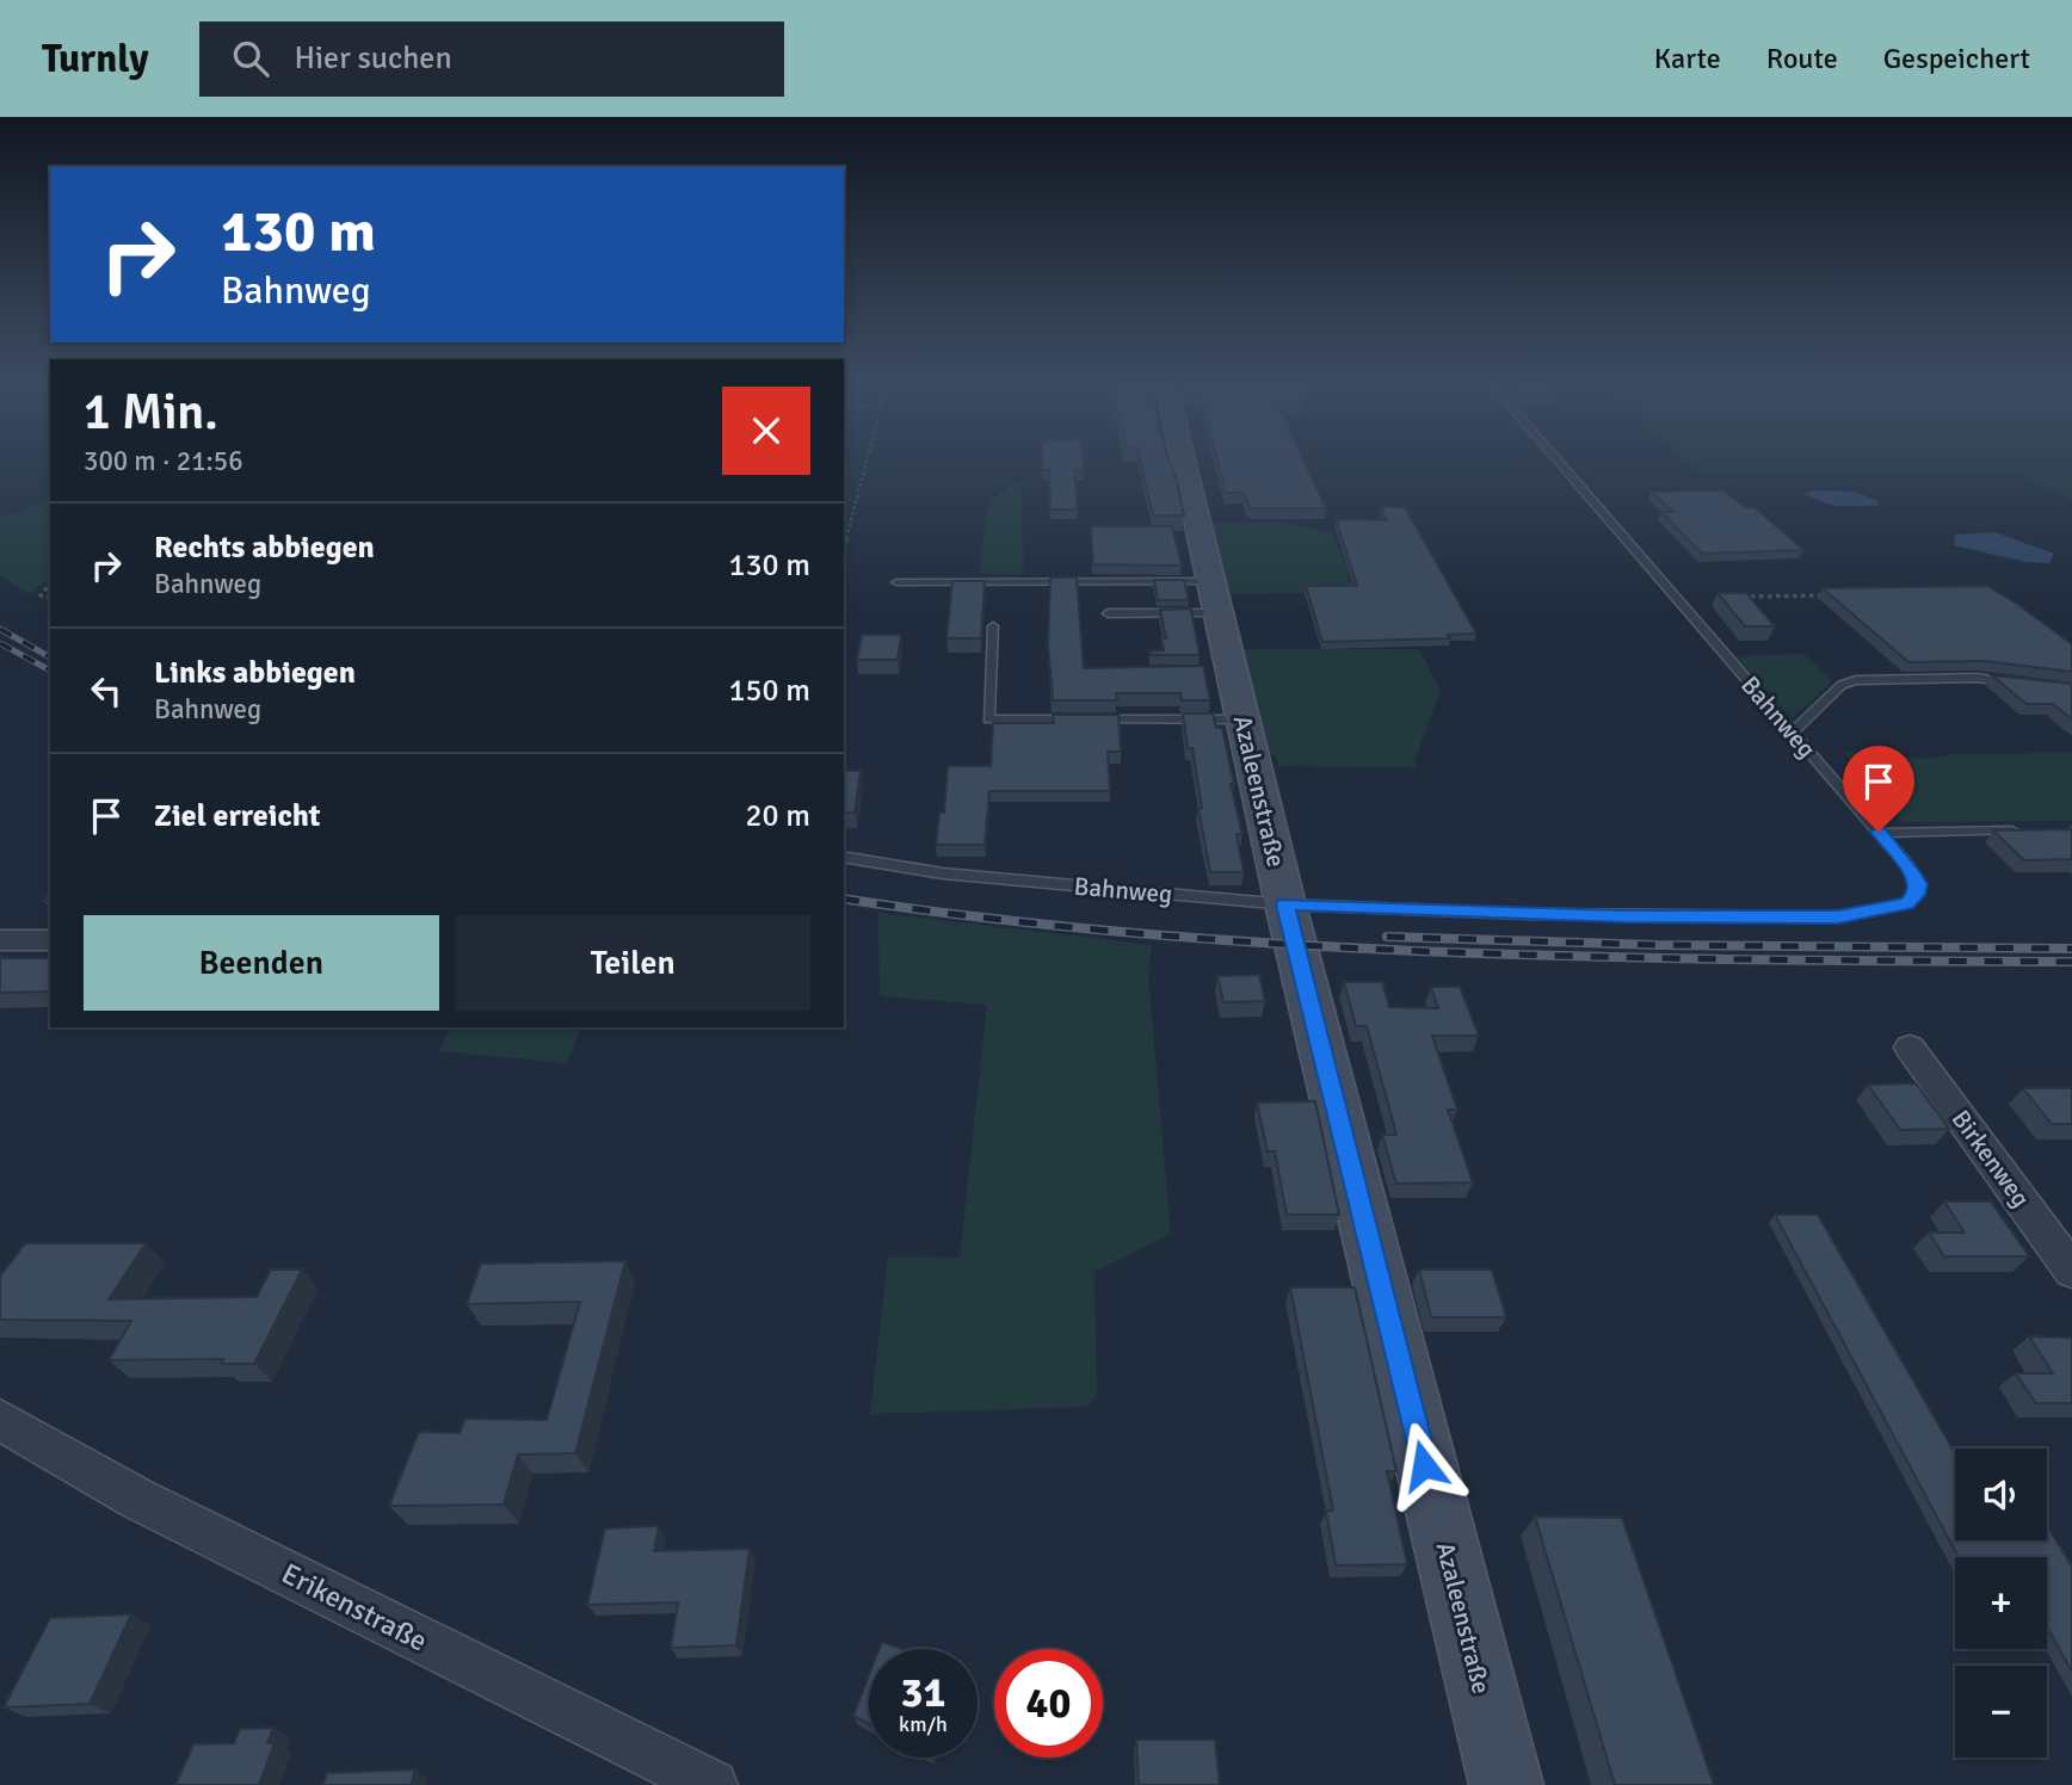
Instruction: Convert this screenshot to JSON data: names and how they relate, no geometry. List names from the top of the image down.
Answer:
{
  "streets": {
    "street": ["Azaleenstraße", "Birkenweg", "Erikenstraße"],
    "lane": ["Bahnweg"]
  },
  "crossings": [
    ["Bahnweg", "Azaleenstraße"]
  ],
  "page": {
    "header": "Turnly",
    "search": "Hier suchen",
    "nav": ["Karte", "Route", "Gespeichert"],
    "turn": ["130 m", "Bahnweg"],
    "heading": ["1 Min.", "300 m · 21:56"],
    "list": [
      {
        "name": "Rechts abbiegen",
        "note": "Bahnweg",
        "value": "130 m"
      },
      {
        "name": "Links abbiegen",
        "note": "Bahnweg",
        "value": "150 m"
      },
      {
        "name": "Ziel erreicht",
        "value": "20 m"
      }
    ],
    "buttons": ["Beenden", "Teilen"],
    "map_buttons": ["+", "−"],
    "speed": "31 km/h",
    "limit": "40"
  }
}
